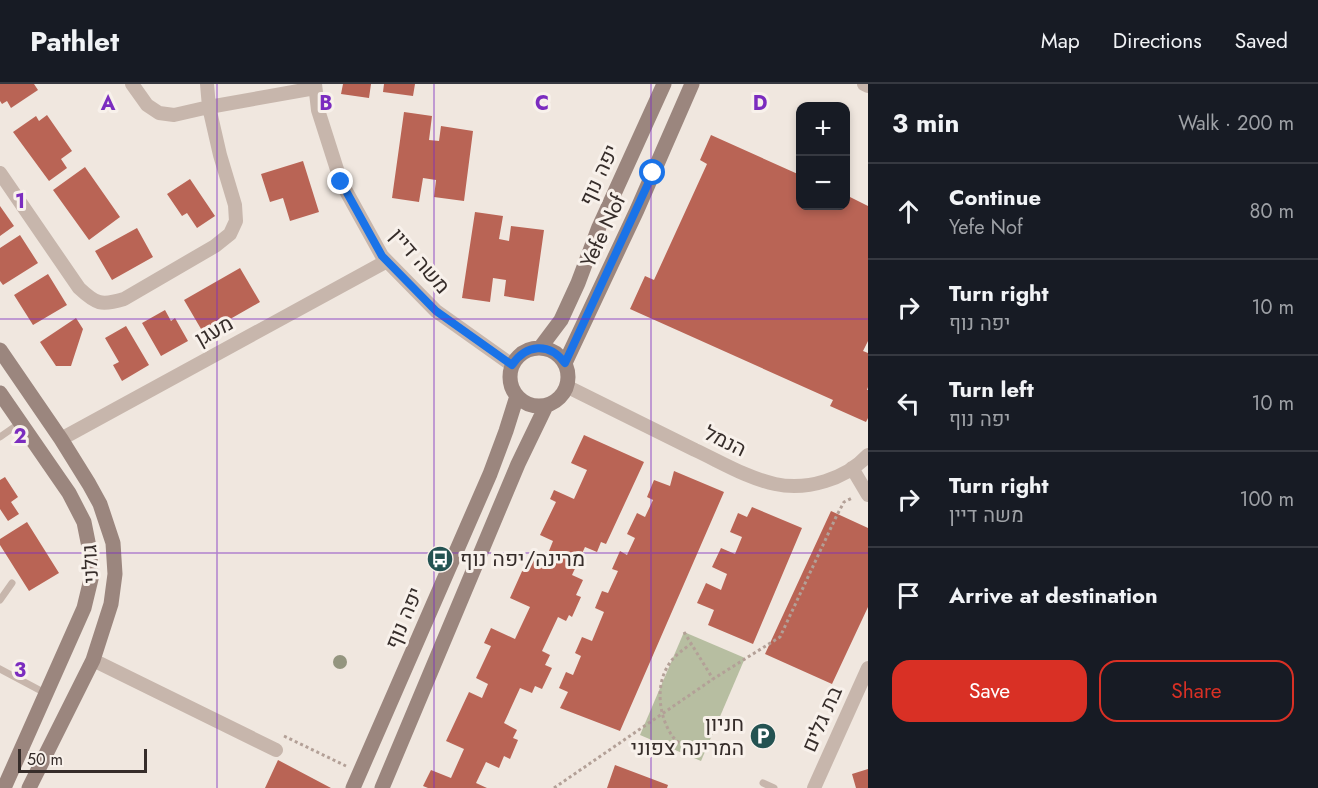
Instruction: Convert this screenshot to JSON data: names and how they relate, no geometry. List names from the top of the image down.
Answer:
{
  "streets": {
    "main road": ["יפה נוף", "Yefe Nof", "גולני"],
    "street": [
      "משה דיין",
      "מעגן",
      "הנמל",
      "בת גלים"
    ]
  },
  "crossings": [
    ["יפה נוף", "Yefe Nof"],
    ["יפה נוף", "משה דיין"],
    ["יפה נוף", "הנמל"],
    ["Yefe Nof", "משה דיין"],
    ["Yefe Nof", "הנמל"],
    ["משה דיין", "מעגן"],
    ["משה דיין", "הנמל"],
    ["מעגן", "גולני"]
  ],
  "places": {
    "bus stop": ["מרינה/יפה נוף"],
    "parking": ["חניון המרינה צפוני"]
  },
  "scale_bar": "50 m",
  "page": {
    "header": "Pathlet",
    "nav": ["Map", "Directions", "Saved"],
    "heading": ["3 min", "Walk · 200 m"],
    "map_buttons": ["+", "−"],
    "list": [
      ["Continue", "Yefe Nof", "80 m"],
      ["Turn right", "יפה נוף", "10 m"],
      ["Turn left", "יפה נוף", "10 m"],
      ["Turn right", "משה דיין", "100 m"],
      "Arrive at destination"
    ],
    "buttons": ["Save", "Share"],
    "scale": "50 m"
  },
  "grid": {
    "columns": [
      "A",
      "B",
      "C",
      "D"
    ],
    "rows": ["1", "2", "3"]
  }
}
